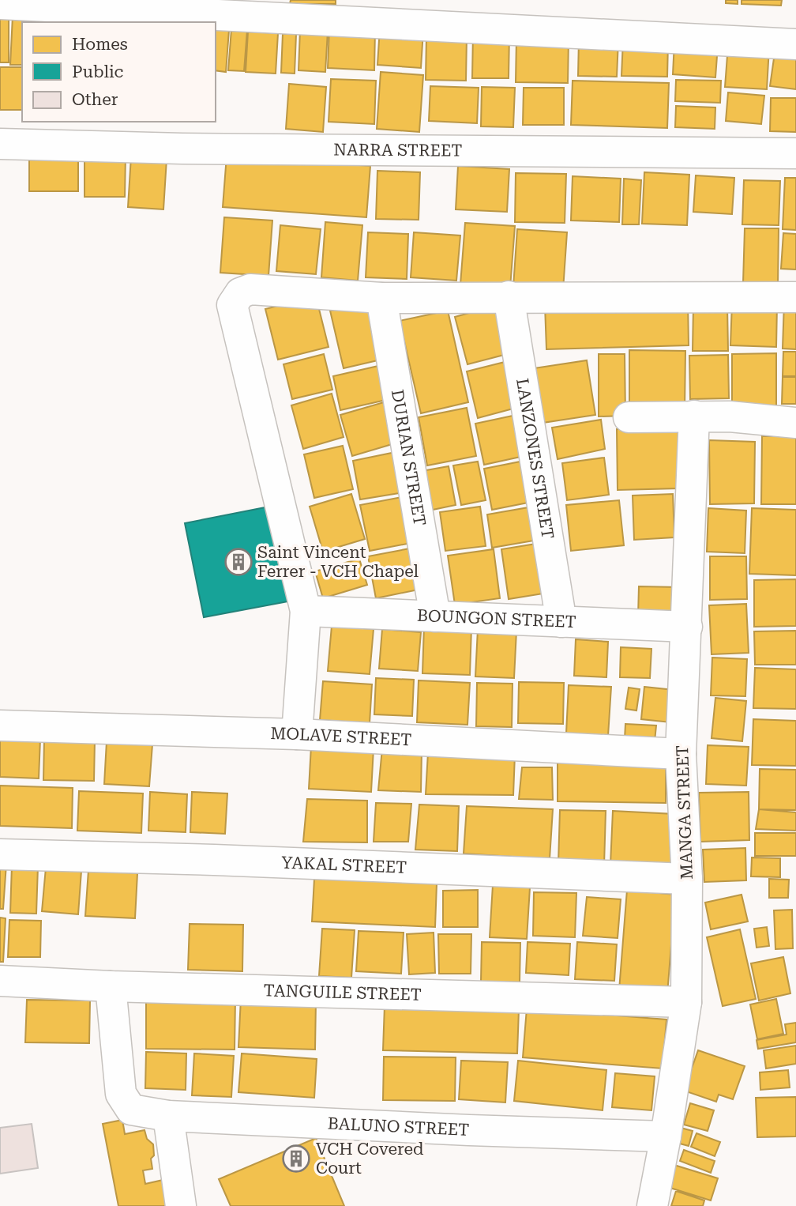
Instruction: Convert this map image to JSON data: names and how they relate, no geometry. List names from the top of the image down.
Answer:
{
  "streets": {
    "street": [
      "NARRA STREET",
      "DURIAN STREET",
      "LANZONES STREET",
      "BOUNGON STREET",
      "MOLAVE STREET",
      "MANGA STREET",
      "YAKAL STREET",
      "TANGUILE STREET",
      "BALUNO STREET"
    ]
  },
  "crossings": [
    ["DURIAN STREET", "BOUNGON STREET"],
    ["LANZONES STREET", "BOUNGON STREET"],
    ["BOUNGON STREET", "MANGA STREET"],
    ["MOLAVE STREET", "MANGA STREET"],
    ["MANGA STREET", "YAKAL STREET"],
    ["MANGA STREET", "TANGUILE STREET"],
    ["MANGA STREET", "BALUNO STREET"],
    ["TANGUILE STREET", "BALUNO STREET"]
  ],
  "places": {
    "building": ["Saint Vincent Ferrer - VCH Chapel", "VCH Covered Court"]
  },
  "legend": ["Homes", "Public", "Other"]
}
